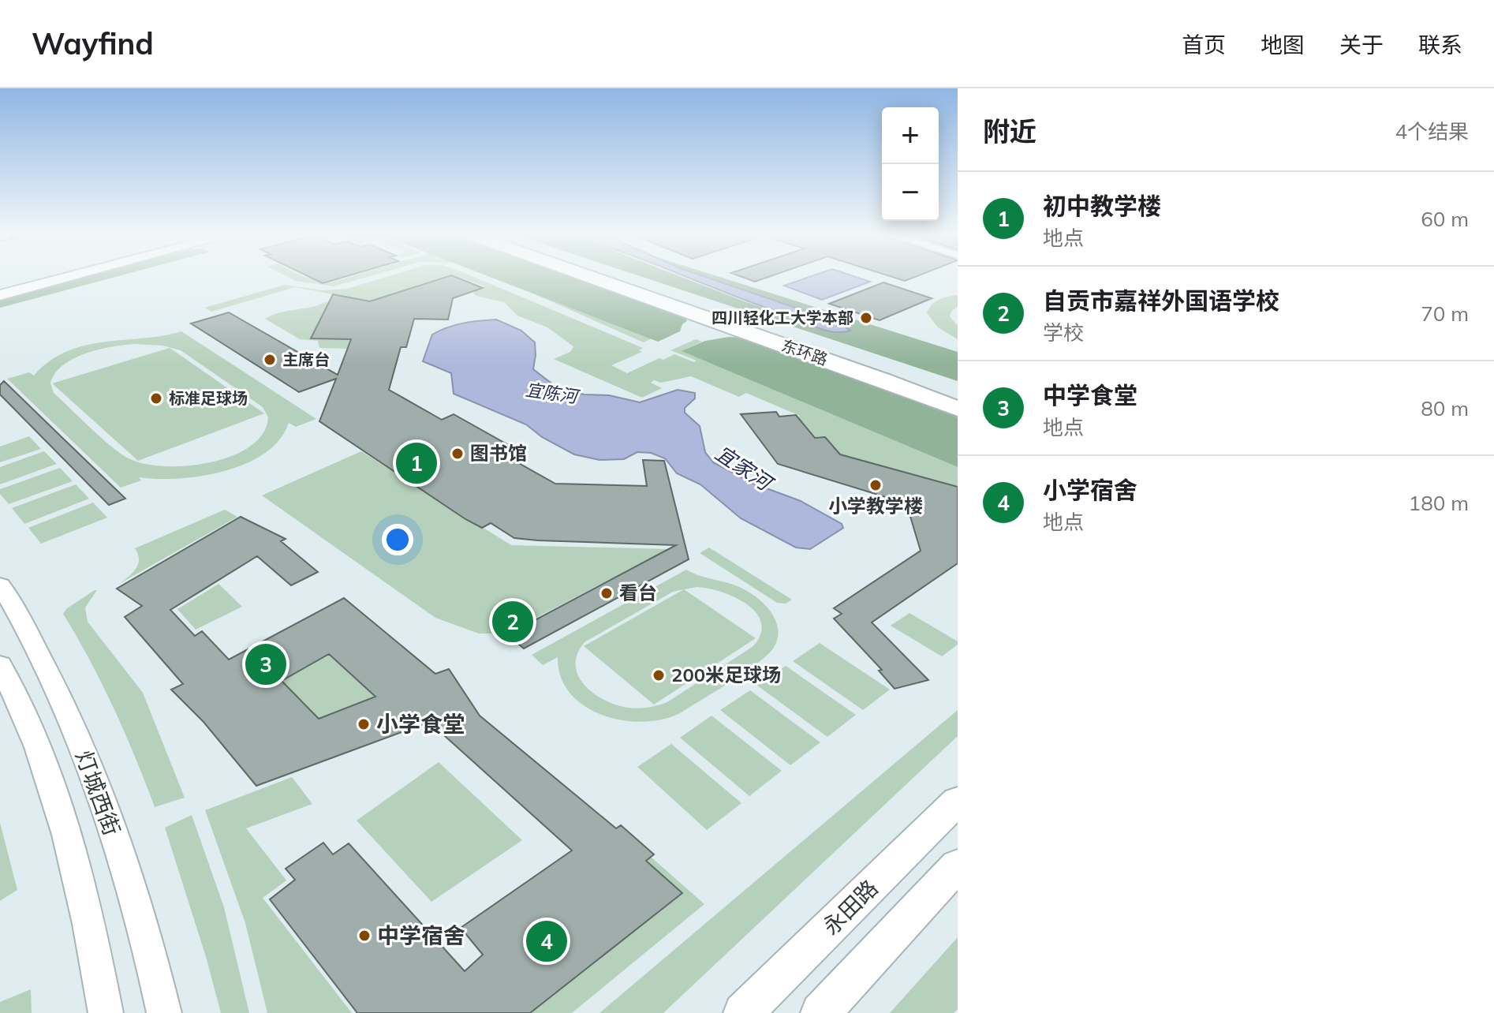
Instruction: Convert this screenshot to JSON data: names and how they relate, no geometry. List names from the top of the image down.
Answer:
{
  "streets": {
    "highway": ["东环路"],
    "main road": ["永田路"],
    "street": ["灯城西街"]
  },
  "water": ["宜陈河", "宜家河"],
  "places": [
    "四川轻化工大学本部",
    "主席台",
    "标准足球场",
    "图书馆",
    "小学教学楼",
    "看台",
    "200米足球场",
    "小学食堂",
    "中学宿舍"
  ],
  "page": {
    "header": "Wayfind",
    "nav": [
      "首页",
      "地图",
      "关于",
      "联系"
    ],
    "heading": ["附近", "4个结果"],
    "map_buttons": ["+", "−"],
    "list": [
      {
        "mark": "1",
        "name": "初中教学楼",
        "note": "地点",
        "value": "60 m"
      },
      {
        "mark": "2",
        "name": "自贡市嘉祥外国语学校",
        "note": "学校",
        "value": "70 m"
      },
      {
        "mark": "3",
        "name": "中学食堂",
        "note": "地点",
        "value": "80 m"
      },
      {
        "mark": "4",
        "name": "小学宿舍",
        "note": "地点",
        "value": "180 m"
      }
    ],
    "pins": [
      "1",
      "2",
      "3",
      "4"
    ]
  }
}
